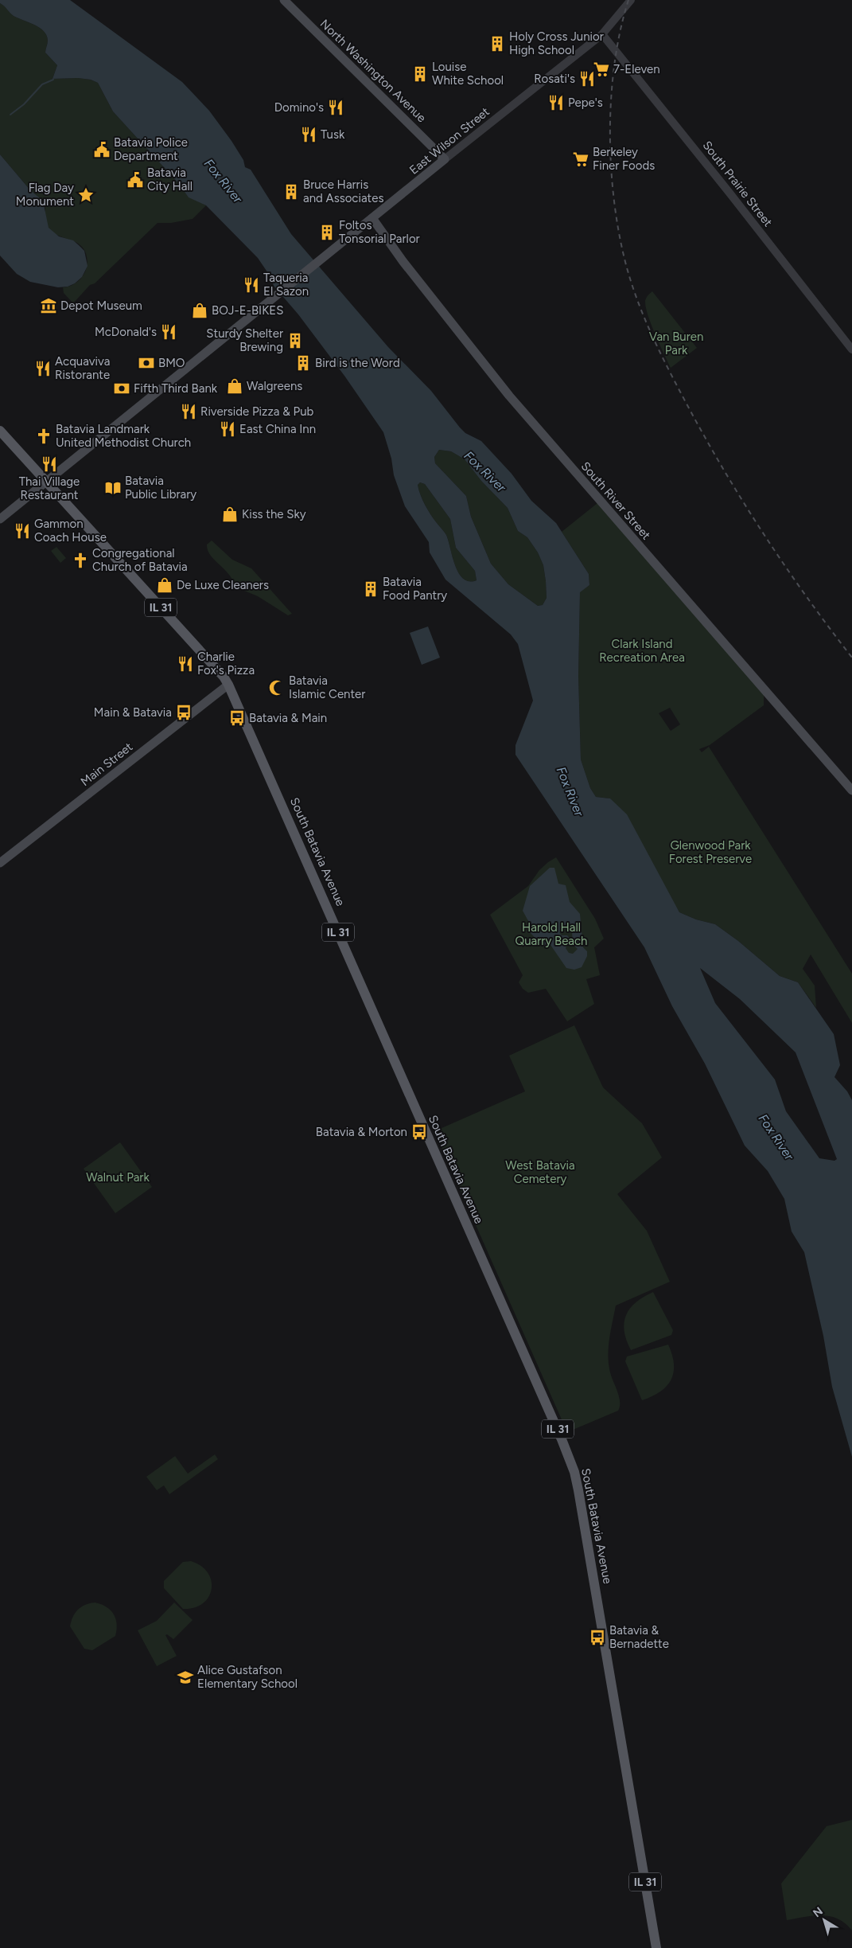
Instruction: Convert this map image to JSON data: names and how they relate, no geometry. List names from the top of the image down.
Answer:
{
  "streets": {
    "main road": [
      "North Washington Avenue",
      "East Wilson Street",
      "South River Street",
      "IL 31",
      "Main Street",
      "South Batavia Avenue"
    ],
    "street": ["South Prairie Street"]
  },
  "crossings": [
    ["North Washington Avenue", "East Wilson Street"],
    ["East Wilson Street", "South Prairie Street"],
    ["East Wilson Street", "South River Street"],
    ["East Wilson Street", "IL 31"],
    ["East Wilson Street", "South Batavia Avenue"],
    ["IL 31", "South Batavia Avenue"],
    ["Main Street", "South Batavia Avenue"]
  ],
  "water": ["Fox River"],
  "parks": [
    "Van Buren Park",
    "Clark Island Recreation Area",
    "Glenwood Park Forest Preserve",
    "Harold Hall Quarry Beach",
    "West Batavia Cemetery",
    "Walnut Park"
  ],
  "places": {
    "building": [
      "Holy Cross Junior High School",
      "Louise White School",
      "Bruce Harris and Associates",
      "Foltos Tonsorial Parlor",
      "Sturdy Shelter Brewing",
      "Bird is the Word",
      "Batavia Food Pantry"
    ],
    "supermarket": ["7-Eleven", "Berkeley Finer Foods"],
    "restaurant": [
      "Rosati's",
      "Pepe's",
      "Domino's",
      "Tusk",
      "Taqueria El Sazon",
      "McDonald's",
      "Acquaviva Ristorante",
      "Riverside Pizza & Pub",
      "East China Inn",
      "Thai Village Restaurant",
      "Gammon Coach House",
      "Charlie Fox's Pizza"
    ],
    "public building": ["Batavia Police Department", "Batavia City Hall"],
    "place": ["Flag Day Monument"],
    "museum": ["Depot Museum"],
    "shop": [
      "BOJ-E-BIKES",
      "Walgreens",
      "Kiss the Sky",
      "De Luxe Cleaners"
    ],
    "bank": ["BMO", "Fifth Third Bank"],
    "church": ["Batavia Landmark United Methodist Church", "Congregational Church of Batavia"],
    "library": ["Batavia Public Library"],
    "mosque": ["Batavia Islamic Center"],
    "bus stop": [
      "Main & Batavia",
      "Batavia & Main",
      "Batavia & Morton",
      "Batavia & Bernadette"
    ],
    "school or university": ["Alice Gustafson Elementary School"]
  },
  "north": "top left"
}
